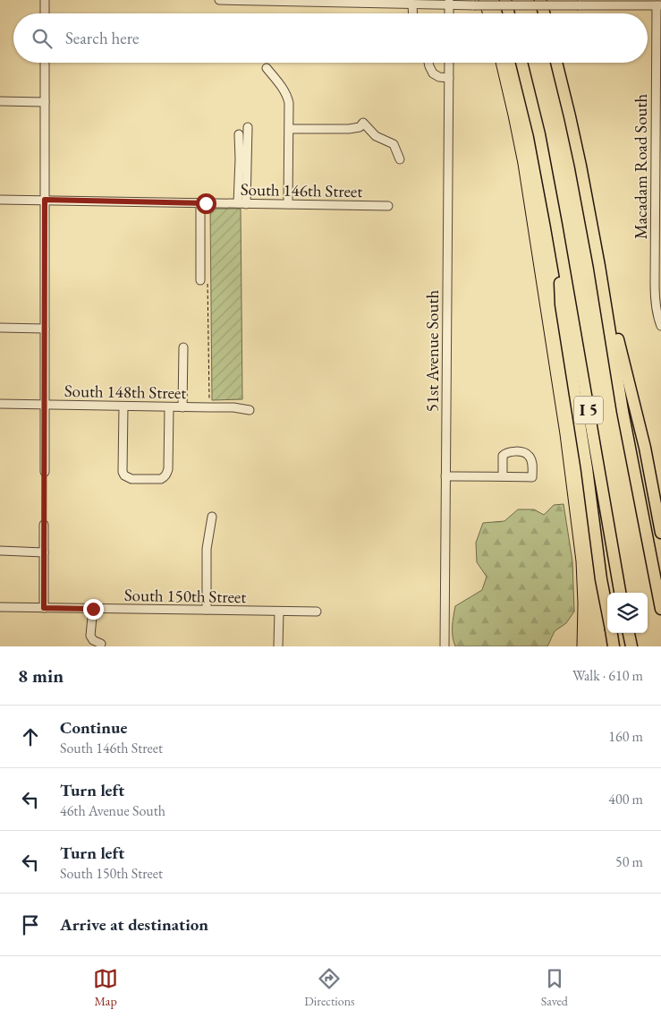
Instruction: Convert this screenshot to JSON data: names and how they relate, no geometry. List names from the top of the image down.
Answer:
{
  "streets": {
    "highway": ["I 5"],
    "street": [
      "Macadam Road South",
      "South 146th Street",
      "51st Avenue South",
      "South 148th Street",
      "South 150th Street"
    ]
  },
  "page": {
    "search": "Search here",
    "heading": ["8 min", "Walk · 610 m"],
    "list": [
      ["Continue", "South 146th Street", "160 m"],
      ["Turn left", "46th Avenue South", "400 m"],
      ["Turn left", "South 150th Street", "50 m"],
      "Arrive at destination"
    ],
    "nav": ["Map", "Directions", "Saved"]
  }
}
